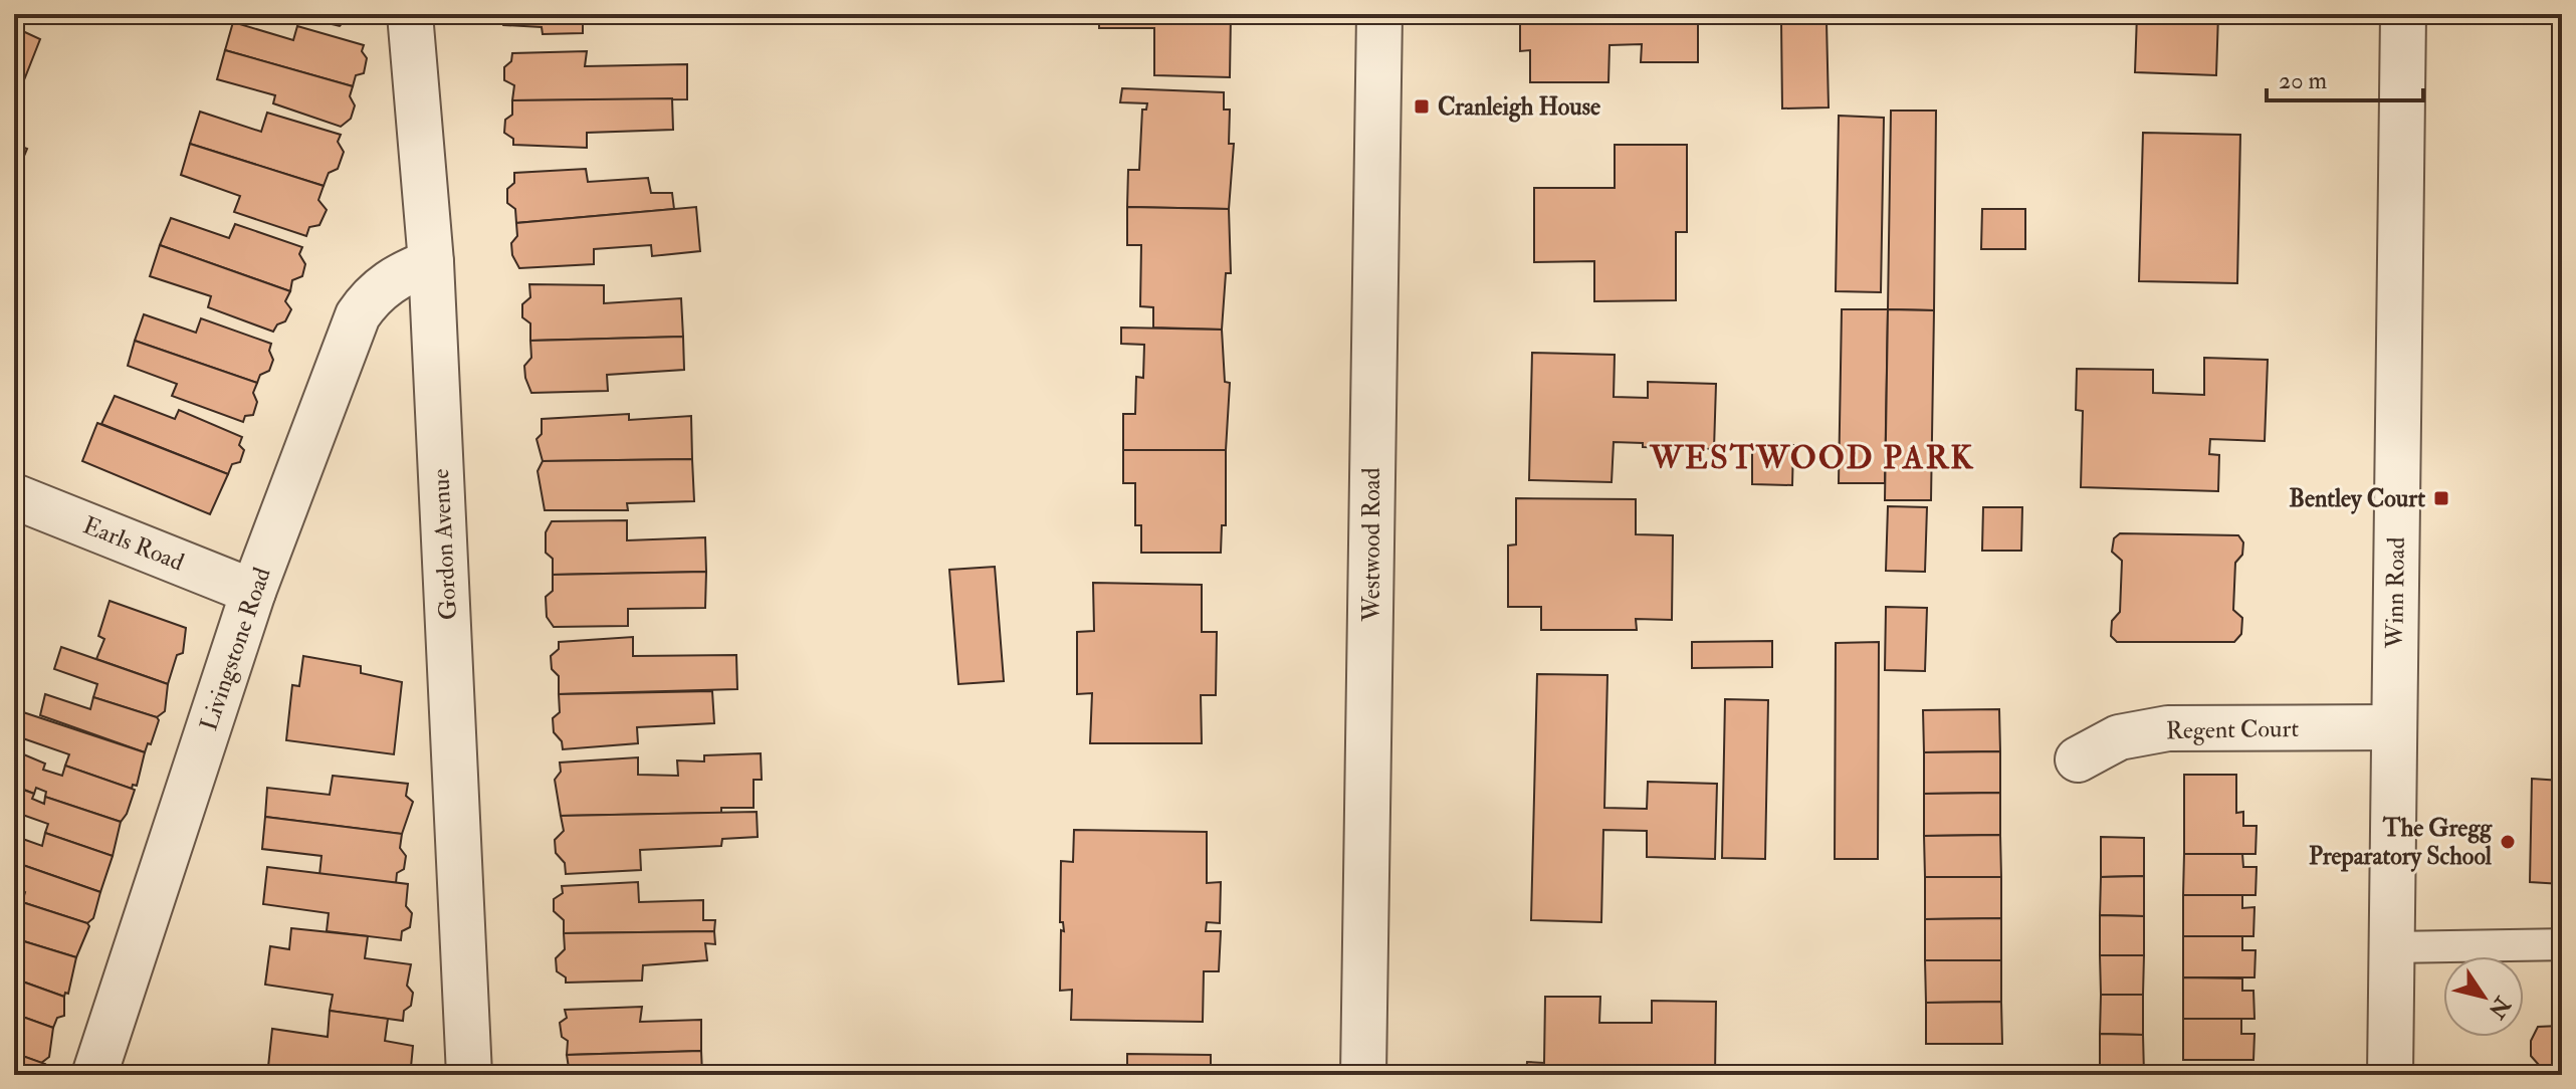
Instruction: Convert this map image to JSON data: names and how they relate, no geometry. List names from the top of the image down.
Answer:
{
  "streets": {
    "street": [
      "Earls Road",
      "Gordon Avenue",
      "Westwood Road",
      "Winn Road",
      "Livingstone Road",
      "Regent Court"
    ]
  },
  "crossings": [
    ["Earls Road", "Livingstone Road"],
    ["Gordon Avenue", "Livingstone Road"],
    ["Winn Road", "Regent Court"]
  ],
  "districts": ["WESTWOOD PARK"],
  "places": {
    "transit": ["Cranleigh House", "Bentley Court"],
    "other": ["The Gregg Preparatory School"]
  },
  "scale_bar": "20 m",
  "north": "bottom right"
}
